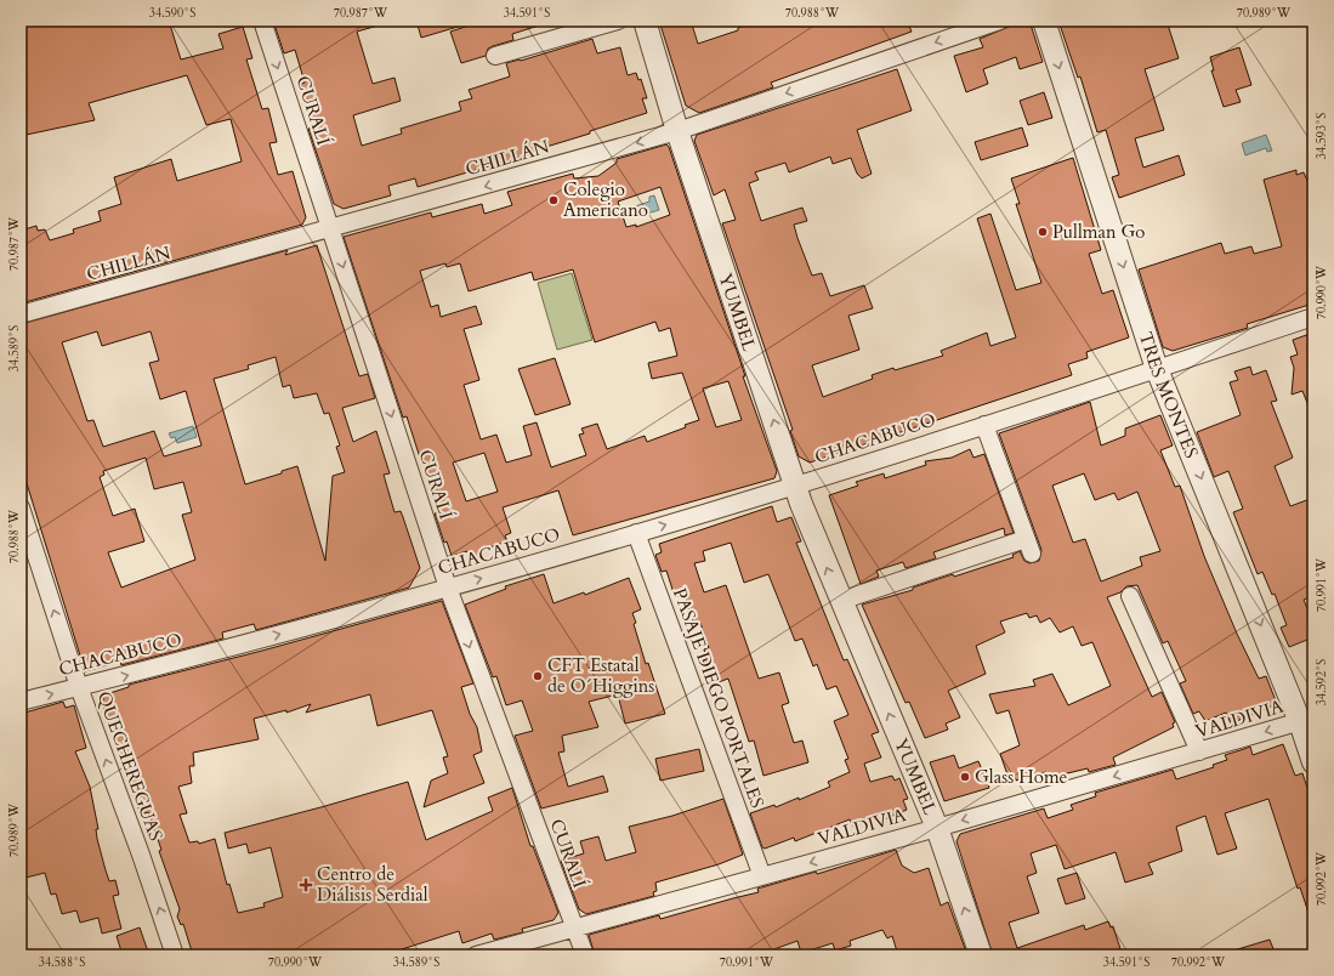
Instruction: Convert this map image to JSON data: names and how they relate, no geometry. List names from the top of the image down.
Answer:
{
  "streets": {
    "street": [
      "CURALÍ",
      "CHILLÁN",
      "YUMBEL",
      "TRES MONTES",
      "CHACABUCO",
      "PASAJE DIEGO PORTALES",
      "VALDIVIA",
      "QUECHEREGUAS"
    ]
  },
  "crossings": [
    ["CURALÍ", "CHILLÁN"],
    ["CURALÍ", "CHACABUCO"],
    ["CURALÍ", "VALDIVIA"],
    ["CHILLÁN", "YUMBEL"],
    ["YUMBEL", "CHACABUCO"],
    ["YUMBEL", "VALDIVIA"],
    ["TRES MONTES", "CHACABUCO"],
    ["TRES MONTES", "VALDIVIA"],
    ["CHACABUCO", "PASAJE DIEGO PORTALES"],
    ["CHACABUCO", "QUECHEREGUAS"],
    ["PASAJE DIEGO PORTALES", "VALDIVIA"]
  ],
  "one_way": [
    "CURALÍ",
    "CHILLÁN",
    "YUMBEL",
    "TRES MONTES",
    "CHACABUCO",
    "VALDIVIA",
    "QUECHEREGUAS"
  ],
  "places": {
    "other": [
      "Colegio Americano",
      "Pullman Go",
      "CFT Estatal de O´Higgins",
      "Glass Home"
    ],
    "health": ["Centro de Diálisis Serdial"]
  },
  "coordinates": [
    "34.590°S",
    "70.987°W",
    "34.591°S",
    "70.988°W",
    "70.989°W",
    "34.593°S",
    "70.990°W",
    "34.589°S",
    "70.991°W",
    "34.592°S",
    "70.992°W",
    "34.588°S"
  ]
}
